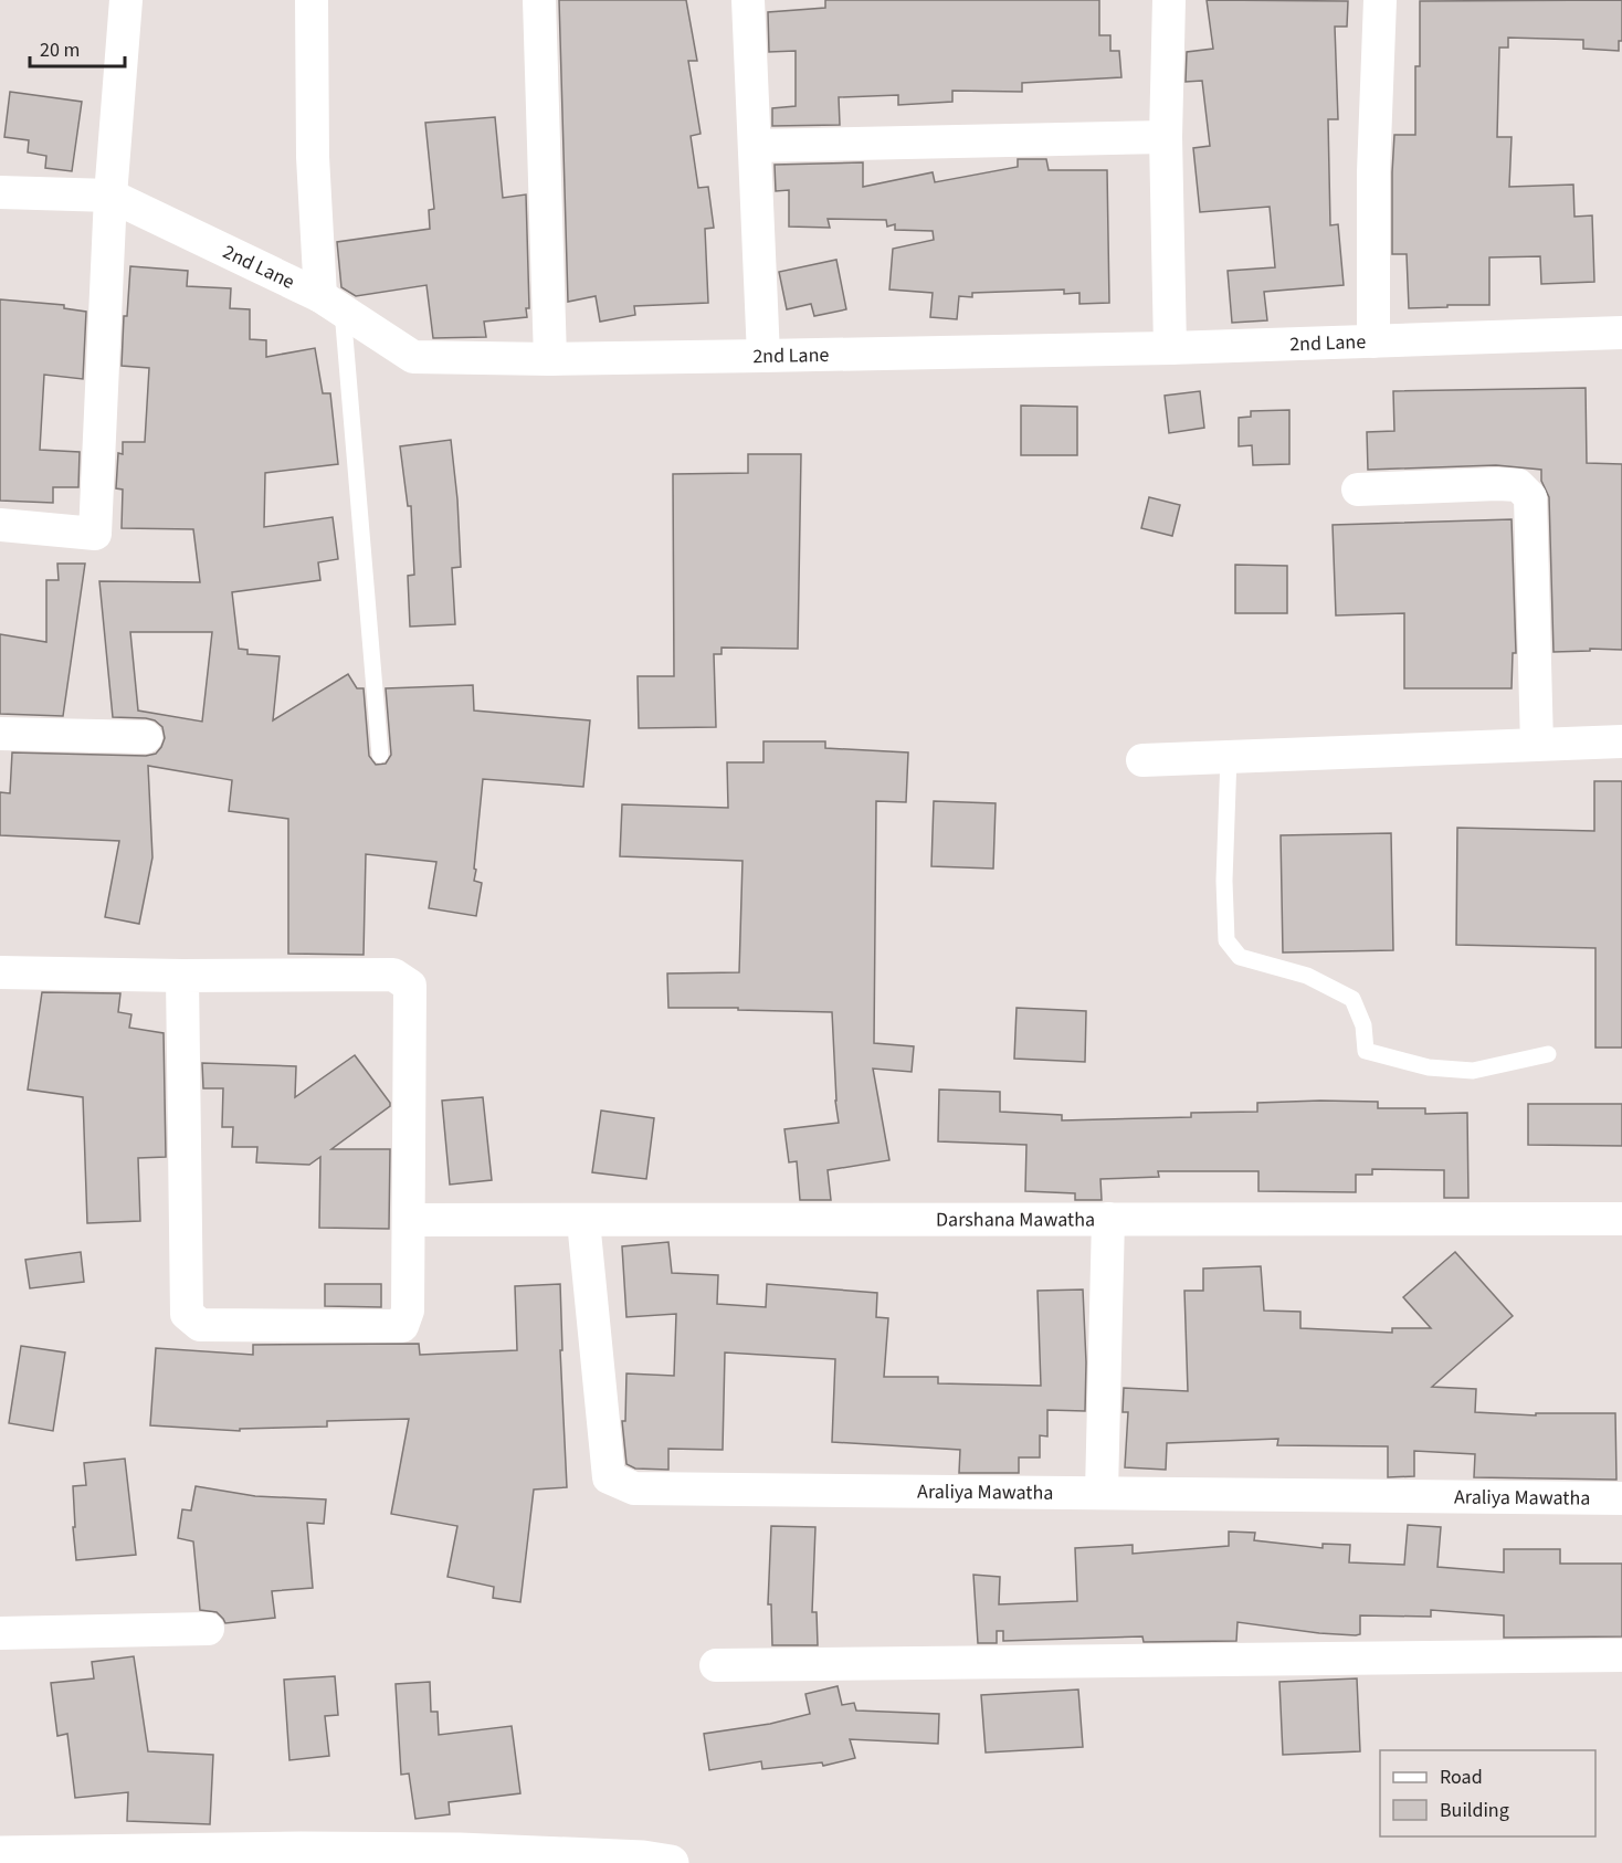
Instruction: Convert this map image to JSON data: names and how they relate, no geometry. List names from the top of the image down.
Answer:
{
  "streets": {
    "street": ["2nd Lane", "Darshana Mawatha", "Araliya Mawatha"]
  },
  "crossings": [
    ["Darshana Mawatha", "Araliya Mawatha"]
  ],
  "legend": ["Road", "Building"],
  "scale_bar": "20 m"
}
